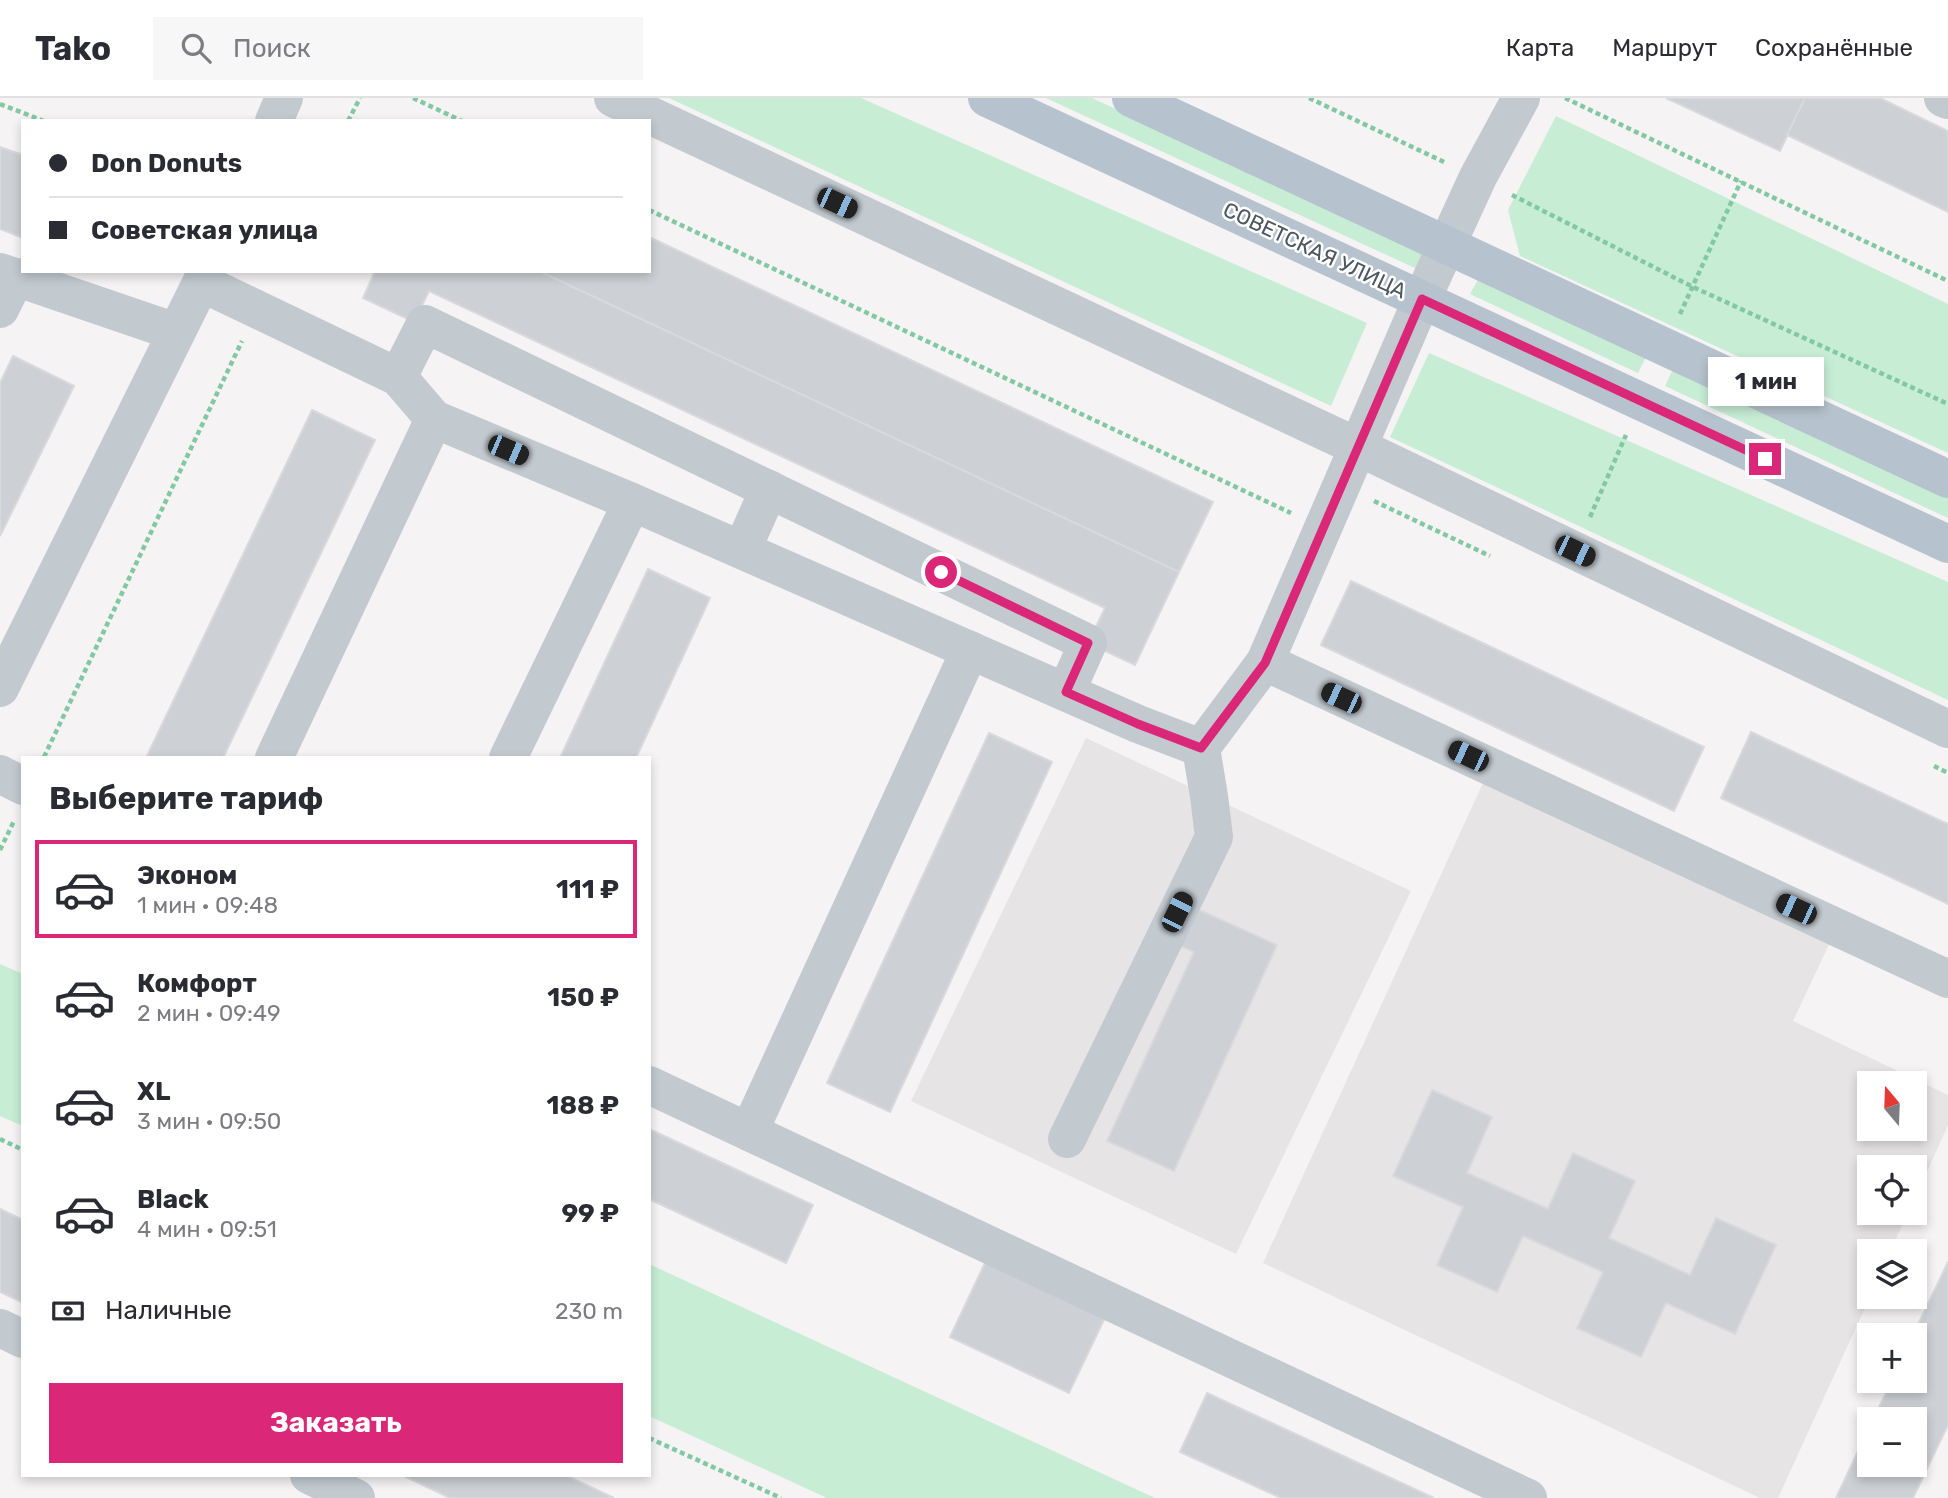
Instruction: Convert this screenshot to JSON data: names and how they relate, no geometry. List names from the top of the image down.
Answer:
{
  "streets": {
    "main road": ["СОВЕТСКАЯ УЛИЦА"]
  },
  "north": "top",
  "page": {
    "header": "Tako",
    "search": "Поиск",
    "nav": ["Карта", "Маршрут", "Сохранённые"],
    "banner": ["Don Donuts", "Советская улица"],
    "bubble": "1 мин",
    "heading": "Выберите тариф",
    "list": [
      {
        "name": "Эконом",
        "note": "1 мин · 09:48",
        "value": "111 ₽"
      },
      {
        "name": "Комфорт",
        "note": "2 мин · 09:49",
        "value": "150 ₽"
      },
      {
        "name": "XL",
        "note": "3 мин · 09:50",
        "value": "188 ₽"
      },
      {
        "name": "Black",
        "note": "4 мин · 09:51",
        "value": "99 ₽"
      }
    ],
    "map_buttons": ["+", "−"],
    "pay": ["Наличные", "230 m"],
    "buttons": "Заказать"
  }
}
